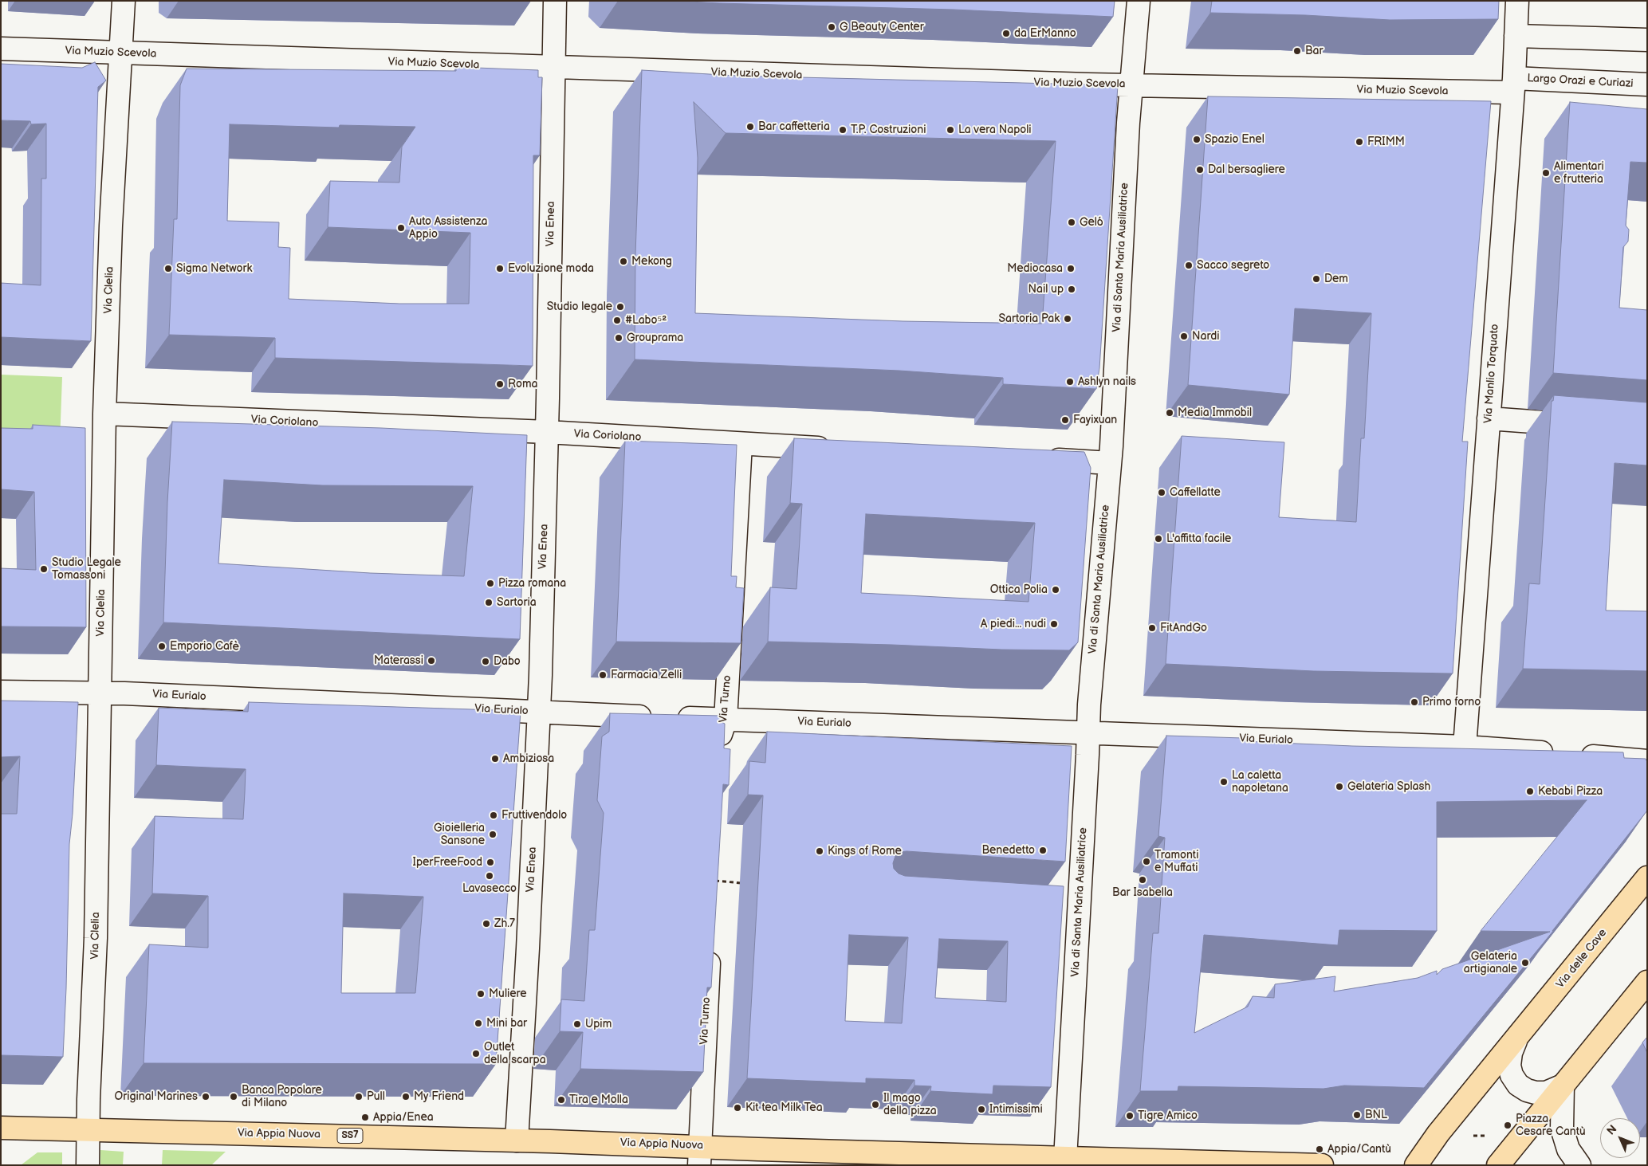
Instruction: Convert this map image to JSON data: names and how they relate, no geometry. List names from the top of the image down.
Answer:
{
  "streets": {
    "main road": ["Via delle Cave", "Via Appia Nuova", "SS7"],
    "street": [
      "Via Muzio Scevola",
      "Largo Orazi e Curiazi",
      "Via Enea",
      "Via di Santa Maria Ausiliatrice",
      "Via Clelia",
      "Via Manlio Torquato",
      "Via Coriolano",
      "Via Eurialo",
      "Via Turno"
    ]
  },
  "crossings": [
    ["Via Muzio Scevola", "Largo Orazi e Curiazi"],
    ["Via Muzio Scevola", "Via Enea"],
    ["Via Muzio Scevola", "Via di Santa Maria Ausiliatrice"],
    ["Via Muzio Scevola", "Via Clelia"],
    ["Via Muzio Scevola", "Via Manlio Torquato"],
    ["Largo Orazi e Curiazi", "Via Manlio Torquato"],
    ["Via Enea", "Via Coriolano"],
    ["Via Enea", "Via Eurialo"],
    ["Via Enea", "Via Appia Nuova"],
    ["Via di Santa Maria Ausiliatrice", "Via Eurialo"],
    ["Via di Santa Maria Ausiliatrice", "Via Appia Nuova"],
    ["Via Clelia", "Via Coriolano"],
    ["Via Clelia", "Via Eurialo"],
    ["Via Clelia", "Via Appia Nuova"],
    ["Via Manlio Torquato", "Via Eurialo"],
    ["Via Coriolano", "Via Turno"],
    ["Via Eurialo", "Via Turno"],
    ["Via Turno", "Via Appia Nuova"]
  ],
  "places": [
    "G Beauty Center",
    "da ErManno",
    "Bar",
    "Bar caffetteria",
    "T.P. Costruzioni",
    "La vera Napoli",
    "Spazio Enel",
    "FRIMM",
    "Dal bersagliere",
    "Alimentari e frutteria",
    "Geló",
    "Auto Assistenza Appio",
    "Mekong",
    "Sacco segreto",
    "Sigma Network",
    "Evoluzione moda",
    "Mediocasa",
    "Dem",
    "Nail up",
    "Studio legale",
    "Sartoria Pak",
    "#Labo⁵²",
    "Nardi",
    "Grouprama",
    "Ashlyn nails",
    "Roma",
    "Media Immobil",
    "Fayixuan",
    "Caffellatte",
    "L'affitta facile",
    "Studio Legale Tomassoni",
    "Pizza romana",
    "Ottica Polia",
    "Sartoria",
    "A piedi... nudi",
    "FitAndGo",
    "Emporio Cafè",
    "Materassi",
    "Dabo",
    "Farmacia Zelli",
    "Primo forno",
    "Ambiziosa",
    "La caletta napoletana",
    "Gelateria Splash",
    "Kebabi Pizza",
    "Fruttivendolo",
    "Gioielleria Sansone",
    "Benedetto",
    "Kings of Rome",
    "Tramonti e Muffati",
    "IperFreeFood",
    "Lavasecco",
    "Bar Isabella",
    "Zh.7",
    "Gelateria artigianale",
    "Muliere",
    "Mini bar",
    "Upim",
    "Outlet della scarpa",
    "Original Marines",
    "Banca Popolare di Milano",
    "Pull",
    "My Friend",
    "Tira e Molla",
    "Il mago della pizza",
    "Kit tea Milk Tea",
    "Intimissimi",
    "BNL",
    "Tigre Amico",
    "Appia/Enea",
    "Piazza Cesare Cantù",
    "Appia/Cantù"
  ],
  "north": "top left"
}
